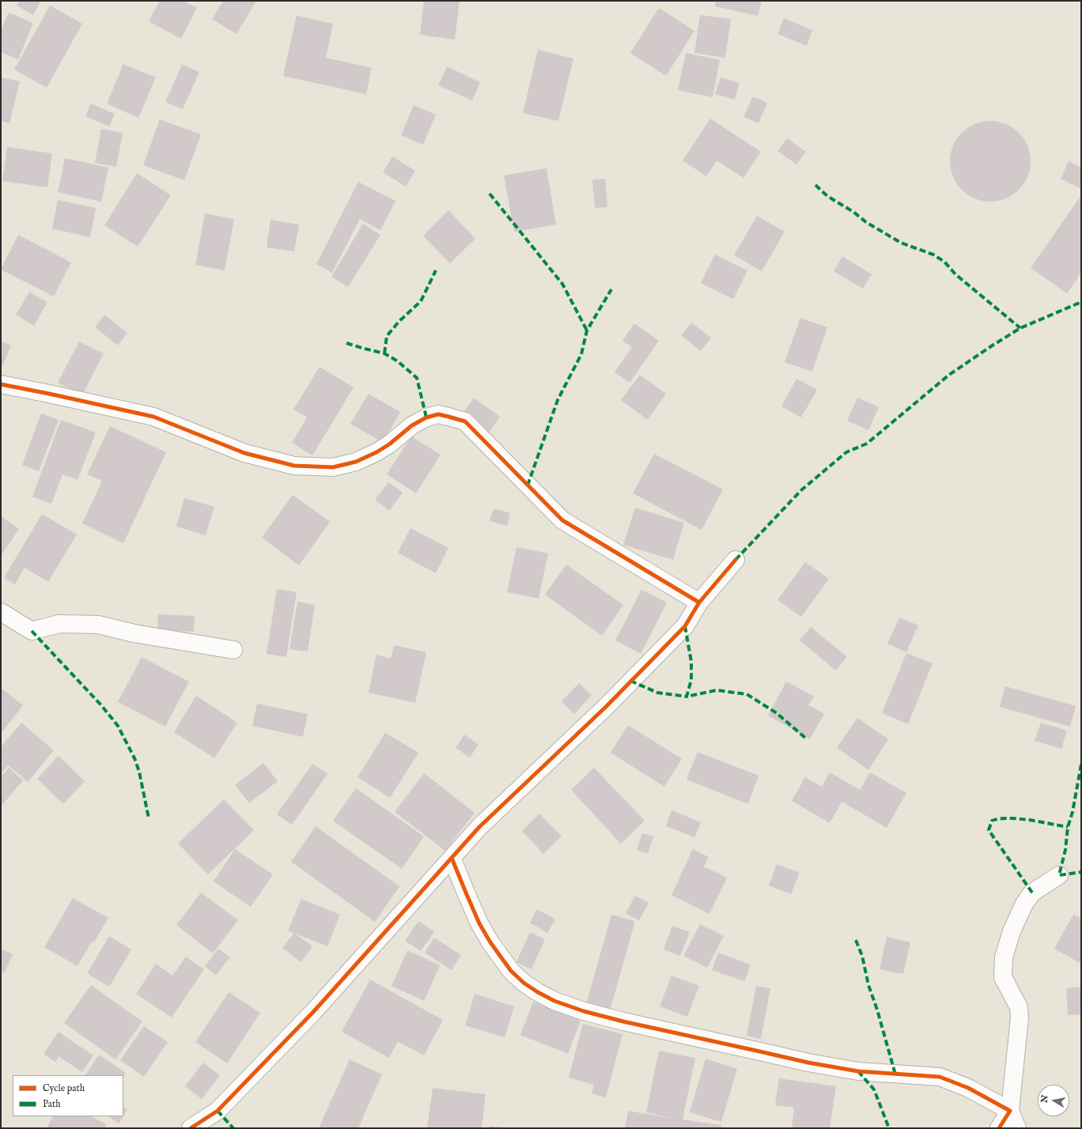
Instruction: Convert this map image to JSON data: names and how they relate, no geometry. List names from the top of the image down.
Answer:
{
  "legend": ["Cycle path", "Path"],
  "north": "left"
}
